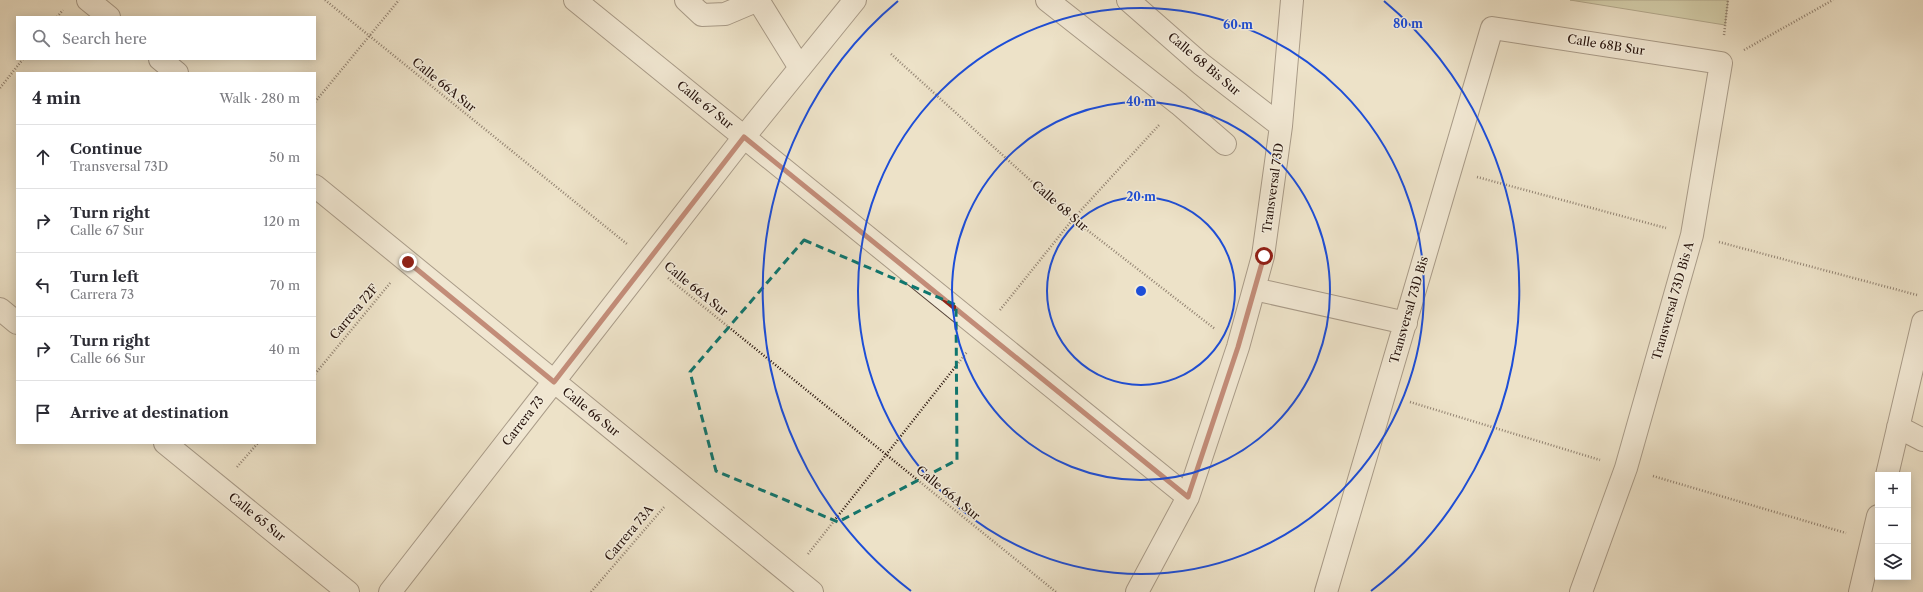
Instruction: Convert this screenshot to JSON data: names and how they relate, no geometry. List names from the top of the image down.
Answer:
{
  "streets": {
    "street": [
      "Calle 68B Sur",
      "Calle 68 Bis Sur",
      "Calle 67 Sur",
      "Transversal 73D",
      "Transversal 73D Bis A",
      "Transversal 73D Bis",
      "Calle 66 Sur",
      "Carrera 73",
      "Calle 65 Sur"
    ],
    "path": [
      "Calle 66A Sur",
      "Calle 68 Sur",
      "Carrera 72F",
      "Carrera 73A"
    ]
  },
  "crossings": [
    ["Calle 68B Sur", "Transversal 73D Bis A"],
    ["Calle 68B Sur", "Transversal 73D Bis"],
    ["Calle 68 Bis Sur", "Transversal 73D"],
    ["Calle 66A Sur", "Carrera 73"],
    ["Calle 67 Sur", "Transversal 73D"],
    ["Calle 67 Sur", "Carrera 73"],
    ["Transversal 73D", "Calle 68 Sur"],
    ["Carrera 72F", "Calle 66 Sur"],
    ["Calle 66 Sur", "Carrera 73"],
    ["Calle 66 Sur", "Carrera 73A"]
  ],
  "page": {
    "search": "Search here",
    "heading": ["4 min", "Walk · 280 m"],
    "list": [
      ["Continue", "Transversal 73D", "50 m"],
      ["Turn right", "Calle 67 Sur", "120 m"],
      ["Turn left", "Carrera 73", "70 m"],
      ["Turn right", "Calle 66 Sur", "40 m"],
      "Arrive at destination"
    ],
    "map_buttons": ["+", "−"]
  },
  "rings": [
    "80 m",
    "60 m",
    "40 m",
    "20 m"
  ]
}
